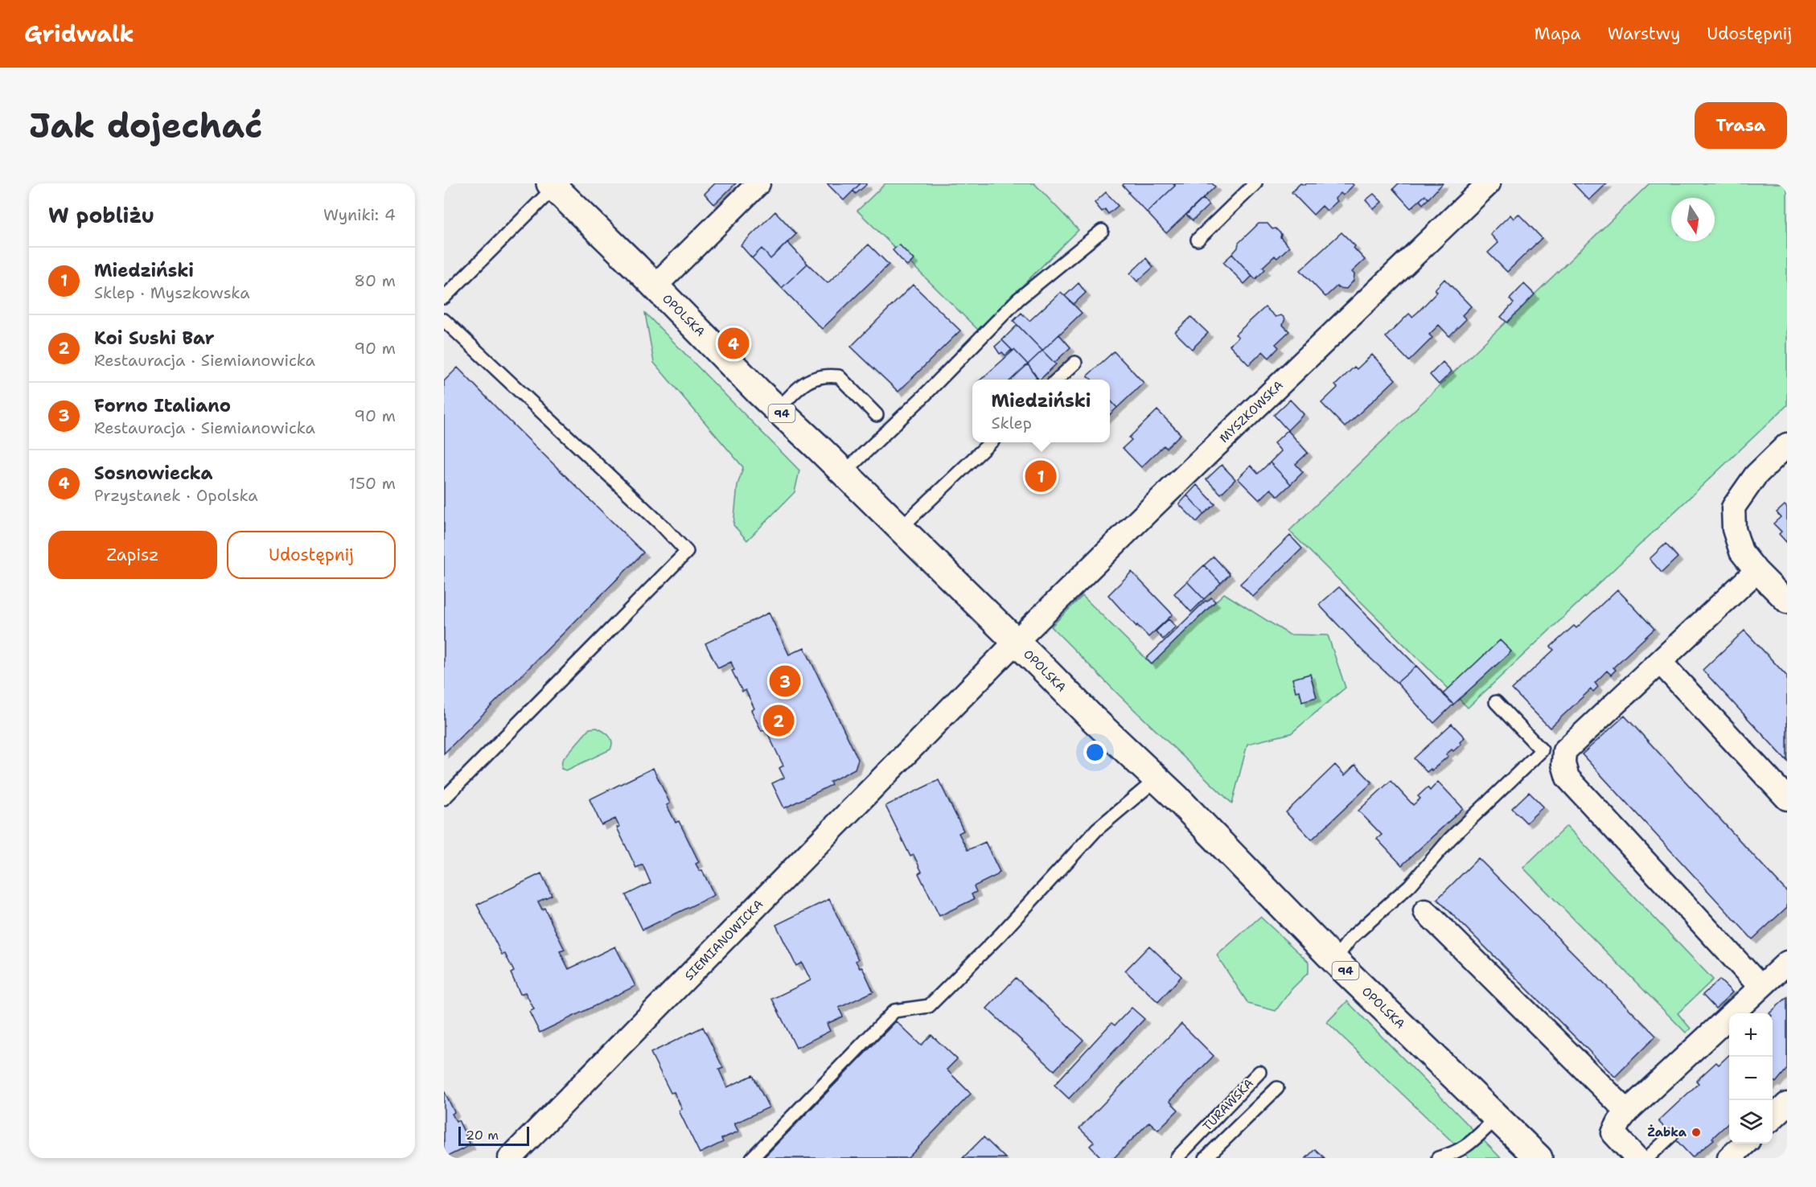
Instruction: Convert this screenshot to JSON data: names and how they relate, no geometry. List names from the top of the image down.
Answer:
{
  "streets": {
    "main road": ["OPOLSKA", "94"],
    "street": ["MYSZKOWSKA", "SIEMIANOWICKA"],
    "lane": ["TURAWSKA"]
  },
  "crossings": [
    ["OPOLSKA", "MYSZKOWSKA"],
    ["MYSZKOWSKA", "SIEMIANOWICKA"]
  ],
  "places": ["Żabka"],
  "scale_bar": "20 m",
  "north": "bottom",
  "page": {
    "header": "Gridwalk",
    "nav": ["Mapa", "Warstwy", "Udostępnij"],
    "buttons": [
      "Trasa",
      ["Zapisz", "Udostępnij"]
    ],
    "title": "Jak dojechać",
    "heading": ["W pobliżu", "Wyniki: 4"],
    "list": [
      {
        "mark": "1",
        "name": "Miedziński",
        "note": "Sklep · Myszkowska",
        "value": "80 m"
      },
      {
        "mark": "2",
        "name": "Koi Sushi Bar",
        "note": "Restauracja · Siemianowicka",
        "value": "90 m"
      },
      {
        "mark": "3",
        "name": "Forno Italiano",
        "note": "Restauracja · Siemianowicka",
        "value": "90 m"
      },
      {
        "mark": "4",
        "name": "Sosnowiecka",
        "note": "Przystanek · Opolska",
        "value": "150 m"
      }
    ],
    "pins": [
      "4",
      "1",
      "3",
      "2"
    ],
    "popup": ["Miedziński", "Sklep"],
    "map_buttons": ["+", "−"],
    "scale": "20 m"
  }
}
